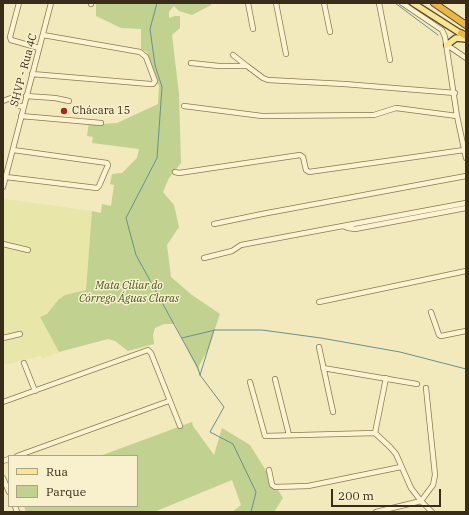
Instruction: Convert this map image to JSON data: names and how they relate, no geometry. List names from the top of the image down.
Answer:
{
  "streets": {
    "street": ["SHVP - Rua 4C"]
  },
  "parks": ["Mata Ciliar do Córrego Águas Claras"],
  "places": ["Chácara 15"],
  "legend": ["Rua", "Parque"],
  "scale_bar": "200 m"
}
